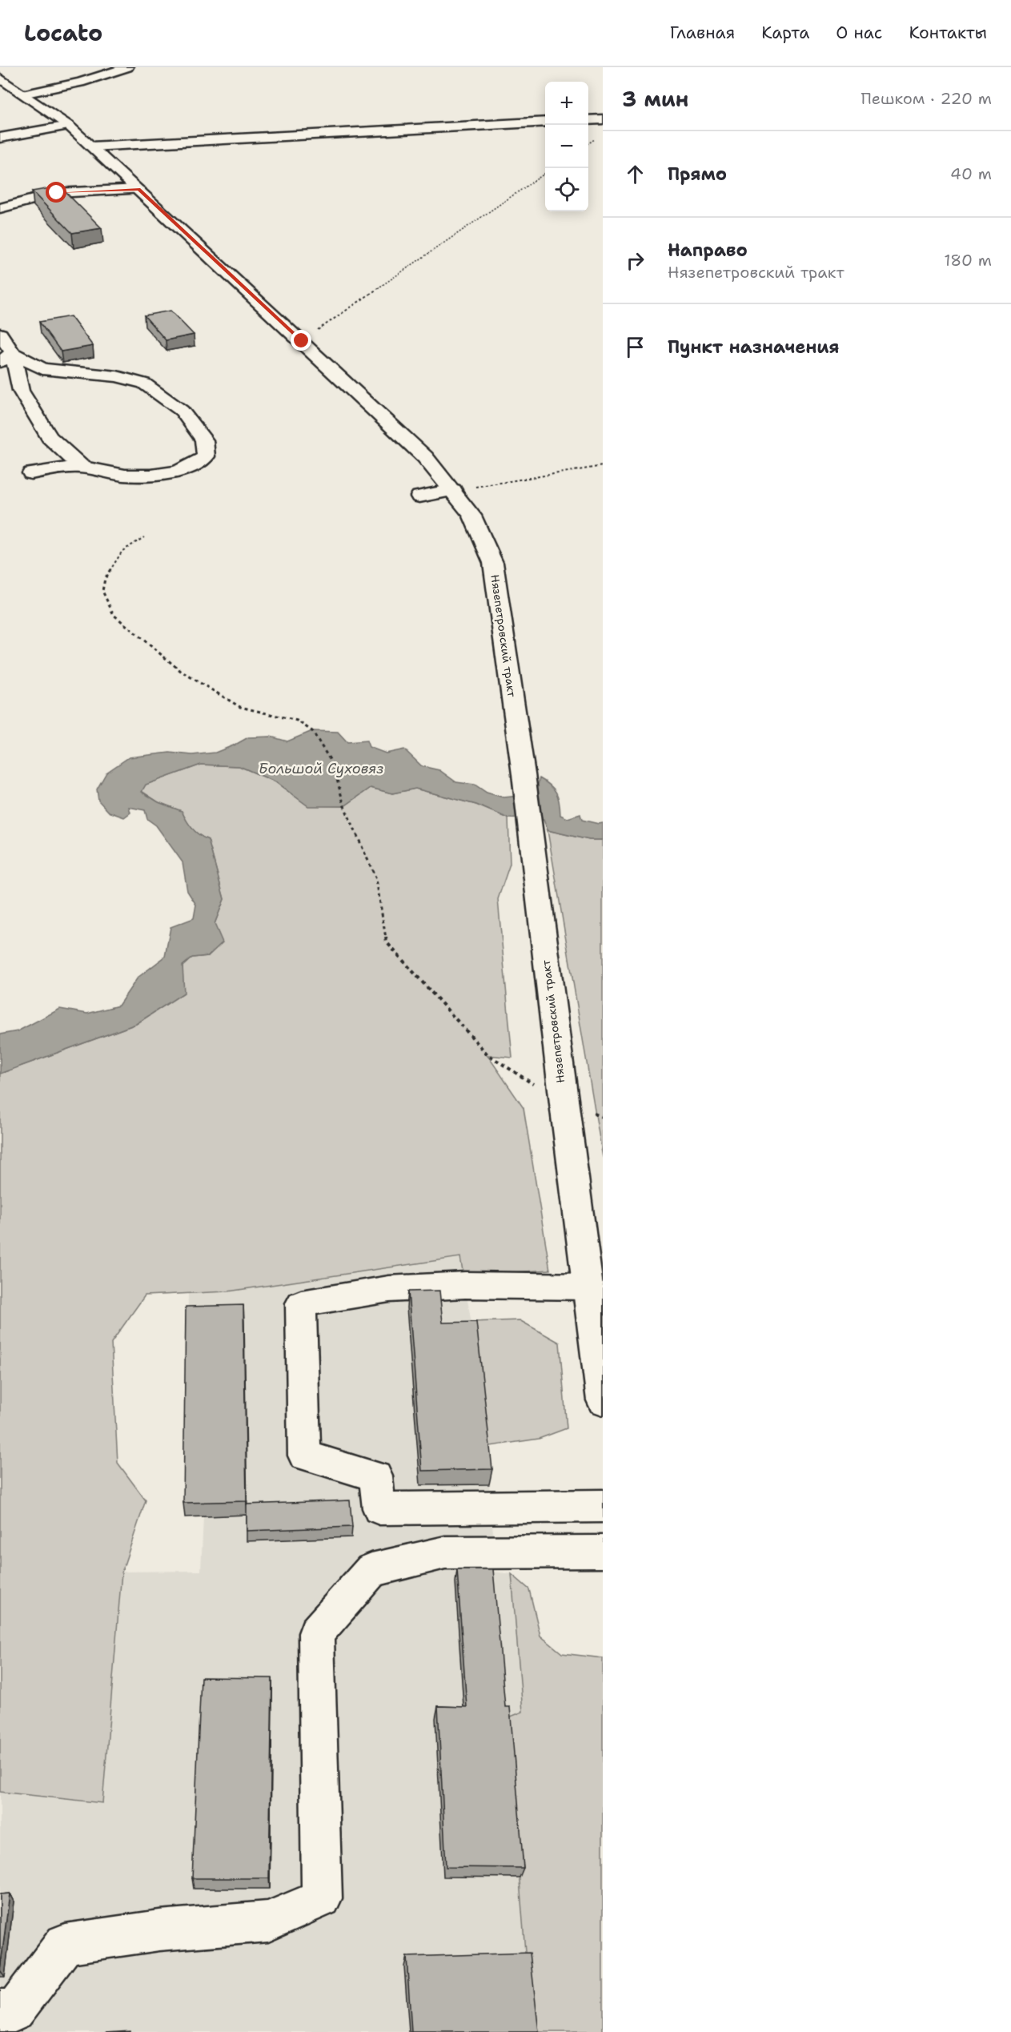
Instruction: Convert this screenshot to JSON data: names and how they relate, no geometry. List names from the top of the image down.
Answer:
{
  "streets": {
    "main road": ["Нязепетровский тракт"]
  },
  "water": ["Большой Суховяз"],
  "page": {
    "header": "Locato",
    "nav": [
      "Главная",
      "Карта",
      "О нас",
      "Контакты"
    ],
    "heading": ["3 мин", "Пешком · 220 m"],
    "map_buttons": ["+", "−"],
    "list": [
      ["Прямо", "40 m"],
      ["Направо", "Нязепетровский тракт", "180 m"],
      "Пункт назначения"
    ]
  }
}
